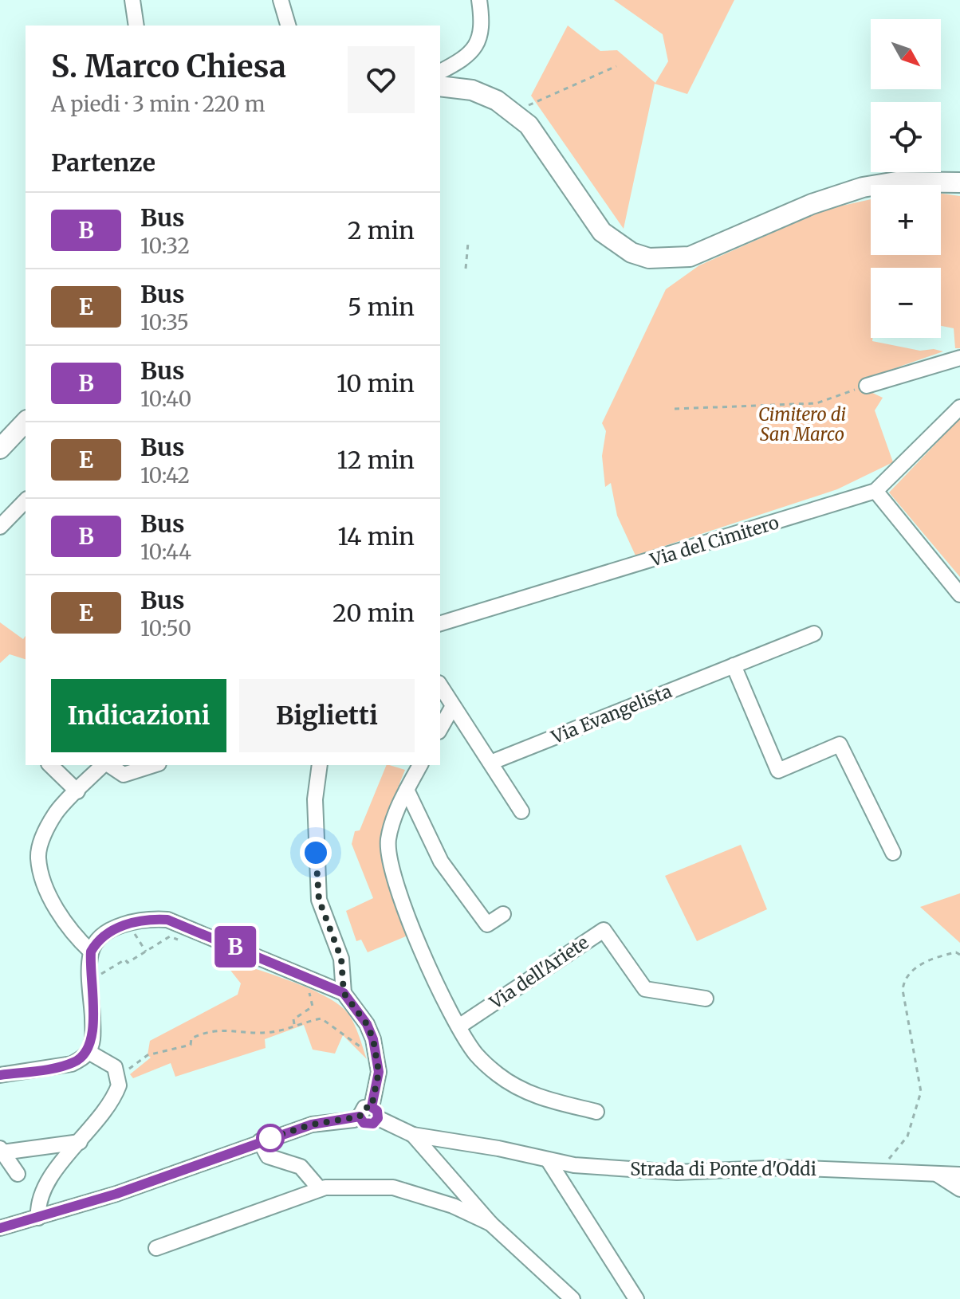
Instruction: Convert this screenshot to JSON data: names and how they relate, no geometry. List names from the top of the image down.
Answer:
{
  "streets": {
    "street": [
      "Via del Cimitero",
      "Via Evangelista",
      "Via dell'Ariete",
      "Strada di Ponte d'Oddi"
    ]
  },
  "parks": ["Cimitero di San Marco"],
  "lines": ["bus line B"],
  "north": "bottom right",
  "page": {
    "on_map": "B",
    "map_buttons": ["+", "−"],
    "heading": [
      ["S. Marco Chiesa", "A piedi · 3 min · 220 m"],
      "Partenze"
    ],
    "list": [
      {
        "mark": "B",
        "name": "Bus",
        "note": "10:32",
        "value": "2 min"
      },
      {
        "mark": "E",
        "name": "Bus",
        "note": "10:35",
        "value": "5 min"
      },
      {
        "mark": "B",
        "name": "Bus",
        "note": "10:40",
        "value": "10 min"
      },
      {
        "mark": "E",
        "name": "Bus",
        "note": "10:42",
        "value": "12 min"
      },
      {
        "mark": "B",
        "name": "Bus",
        "note": "10:44",
        "value": "14 min"
      },
      {
        "mark": "E",
        "name": "Bus",
        "note": "10:50",
        "value": "20 min"
      }
    ],
    "buttons": ["Indicazioni", "Biglietti"]
  }
}
